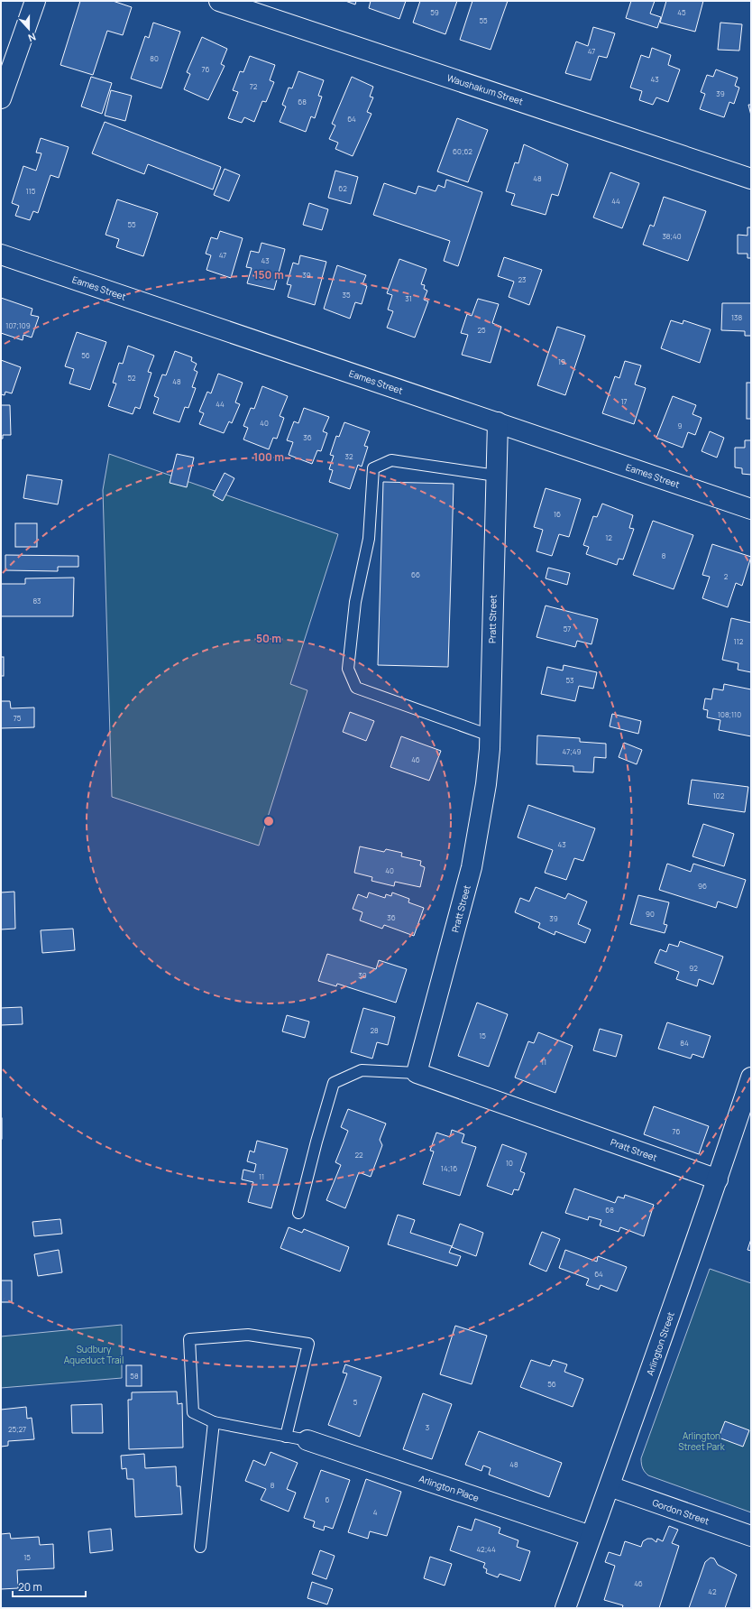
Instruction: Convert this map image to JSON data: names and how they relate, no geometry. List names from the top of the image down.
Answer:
{
  "streets": {
    "street": [
      "Waushakum Street",
      "Eames Street",
      "Pratt Street",
      "Arlington Street",
      "Arlington Place",
      "Gordon Street"
    ]
  },
  "crossings": [
    ["Eames Street", "Pratt Street"],
    ["Pratt Street", "Arlington Street"],
    ["Arlington Street", "Arlington Place"],
    ["Arlington Street", "Gordon Street"]
  ],
  "parks": ["Sudbury Aqueduct Trail", "Arlington Street Park"],
  "house_numbers": [
    "59",
    "45",
    "55",
    "47",
    "80",
    "76",
    "43",
    "72",
    "39",
    "68",
    "64",
    "60;62",
    "48",
    "62",
    "115",
    "44",
    "55",
    "38;40",
    "47",
    "43",
    "39",
    "23",
    "35",
    "31",
    "138",
    "107;109",
    "25",
    "56",
    "19",
    "52",
    "48",
    "17",
    "44",
    "40",
    "9",
    "36",
    "32",
    "16",
    "12",
    "8",
    "66",
    "2",
    "83",
    "57",
    "112",
    "53",
    "108;110",
    "75",
    "47;49",
    "46",
    "102",
    "43",
    "40",
    "96",
    "90",
    "36",
    "39",
    "92",
    "30",
    "28",
    "15",
    "84",
    "11",
    "76",
    "22",
    "10",
    "14;16",
    "11",
    "68",
    "64",
    "58",
    "56",
    "5",
    "3",
    "25;27",
    "48",
    "8",
    "6",
    "4",
    "42;44",
    "15",
    "46",
    "42"
  ],
  "scale_bar": "20 m",
  "north": "bottom",
  "rings": ["150 m", "100 m", "50 m"]
}
